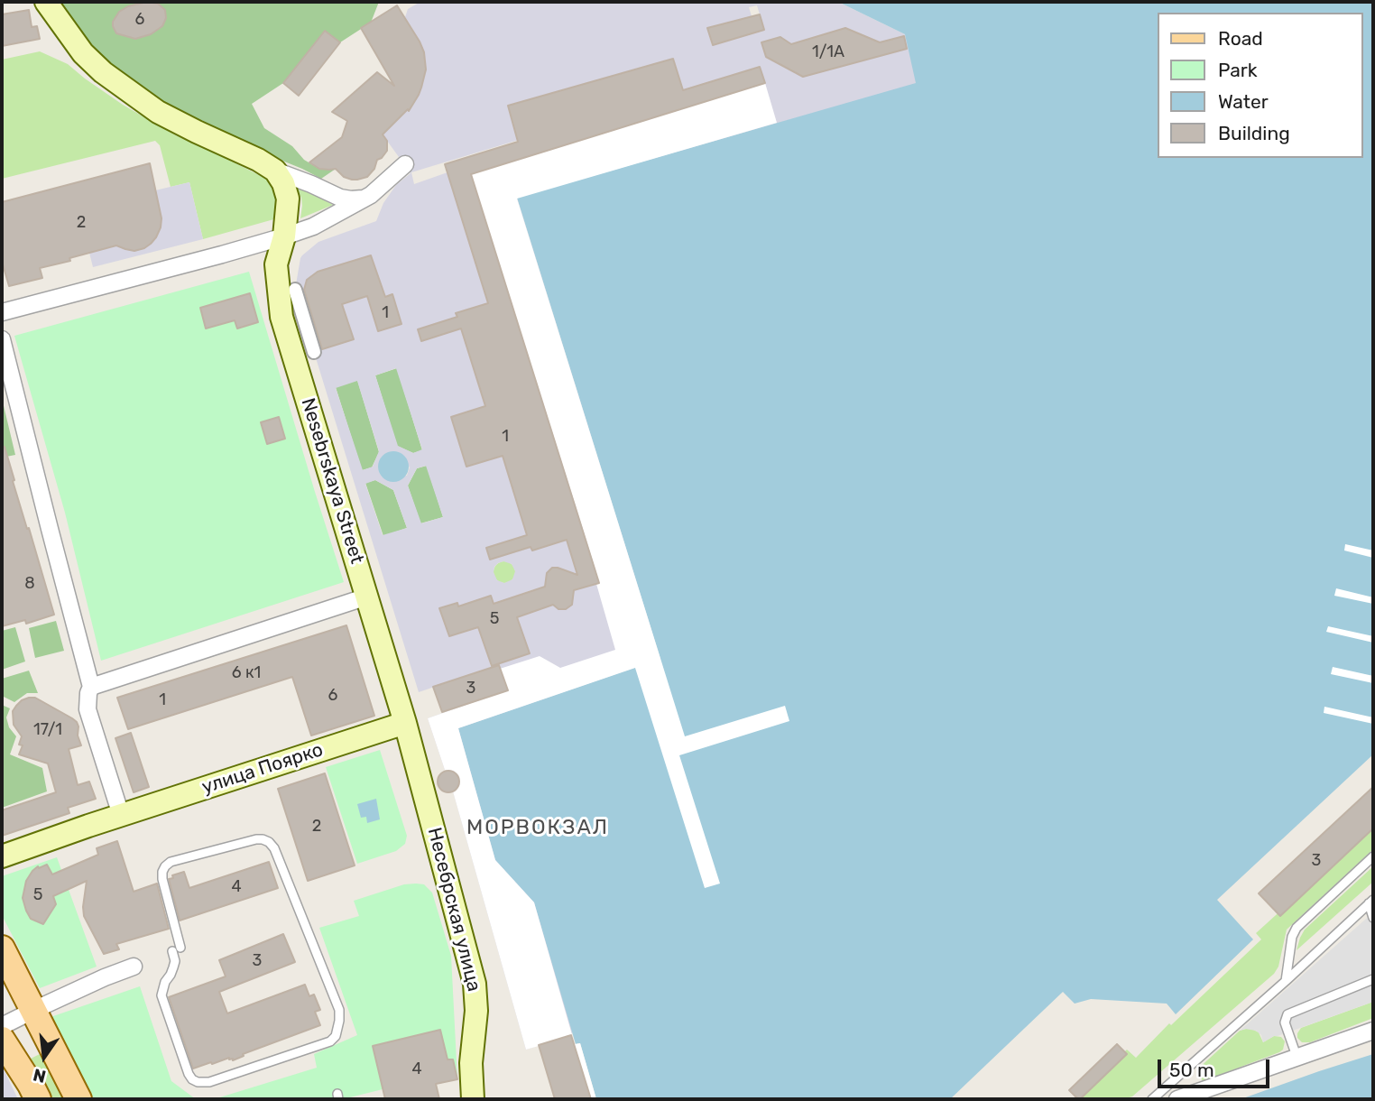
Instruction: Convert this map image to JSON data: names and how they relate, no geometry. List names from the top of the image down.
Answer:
{
  "streets": {
    "main road": ["Nesebrskaya Street", "улица Поярко", "Несебрская улица"]
  },
  "crossings": [
    ["Nesebrskaya Street", "улица Поярко"],
    ["Nesebrskaya Street", "Несебрская улица"],
    ["улица Поярко", "Несебрская улица"]
  ],
  "districts": ["МОРВОКЗАЛ"],
  "house_numbers": [
    "6",
    "1/1А",
    "2",
    "1",
    "1",
    "8",
    "5",
    "6 к1",
    "3",
    "6",
    "1",
    "17/1",
    "2",
    "3",
    "4",
    "5",
    "3",
    "4"
  ],
  "legend": [
    "Road",
    "Park",
    "Water",
    "Building"
  ],
  "scale_bar": "50 m",
  "north": "bottom"
}
